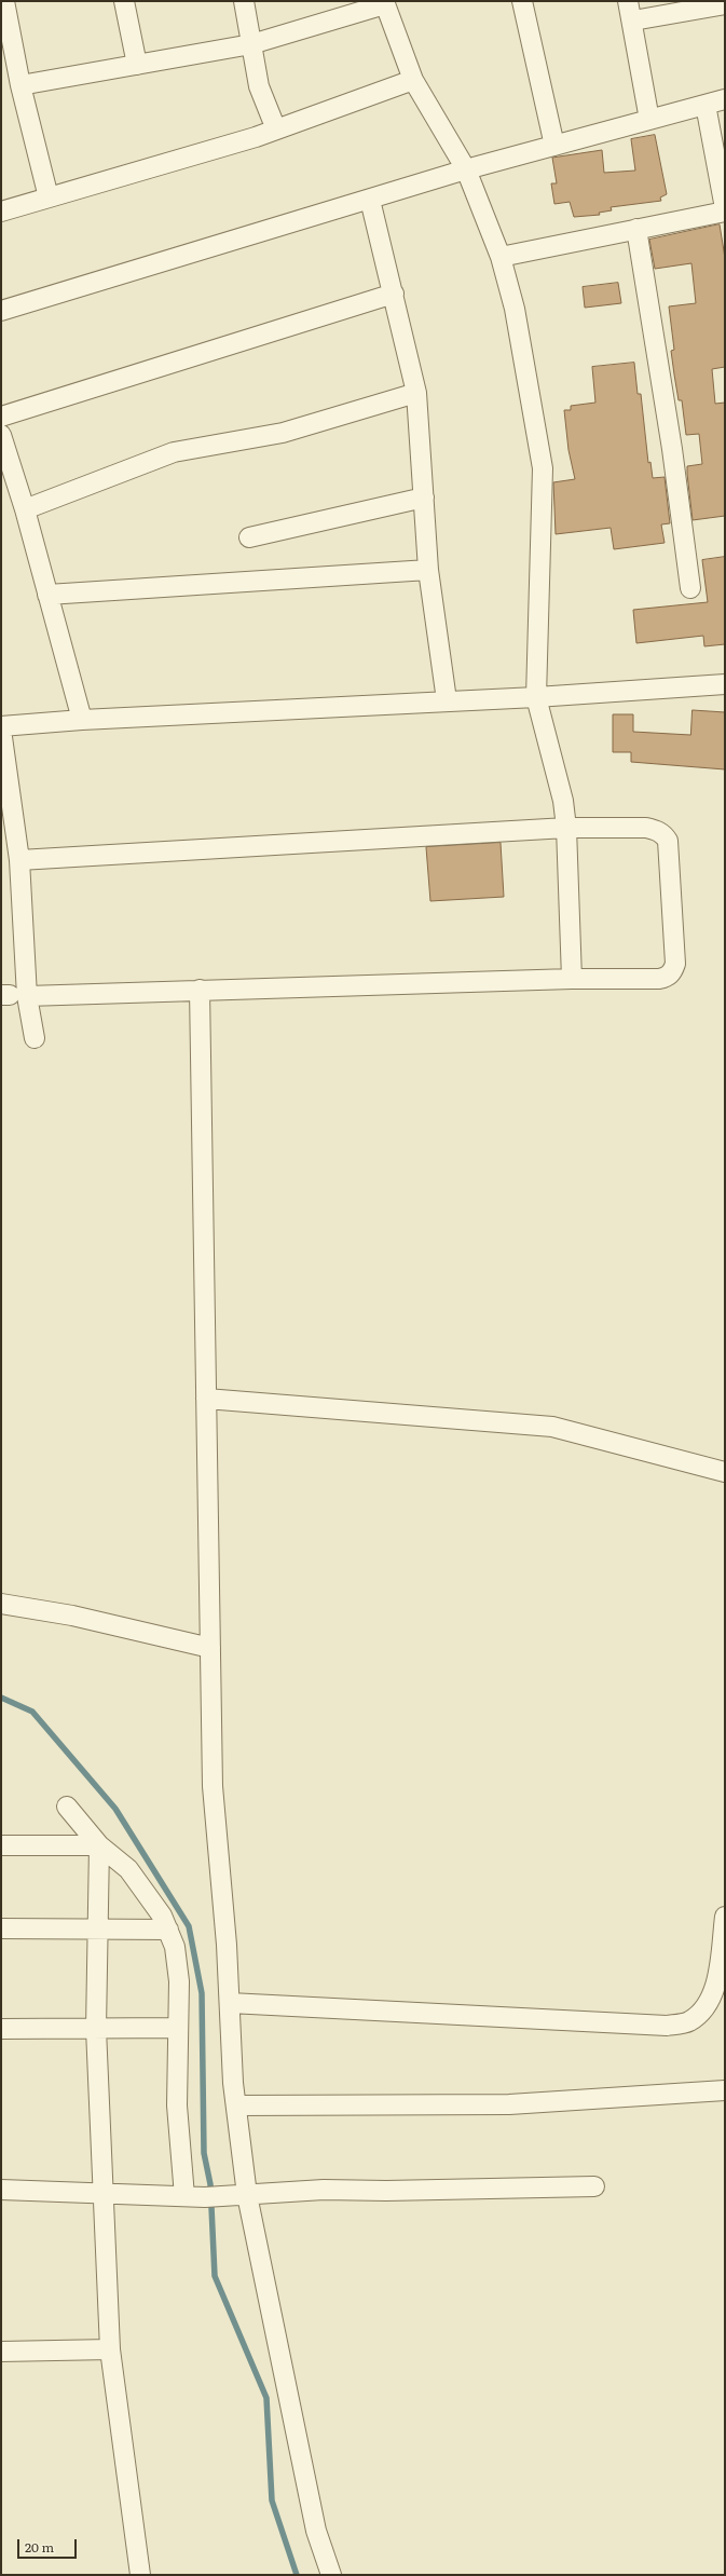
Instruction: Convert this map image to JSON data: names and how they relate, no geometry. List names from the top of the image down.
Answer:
{
  "scale_bar": "20 m"
}
